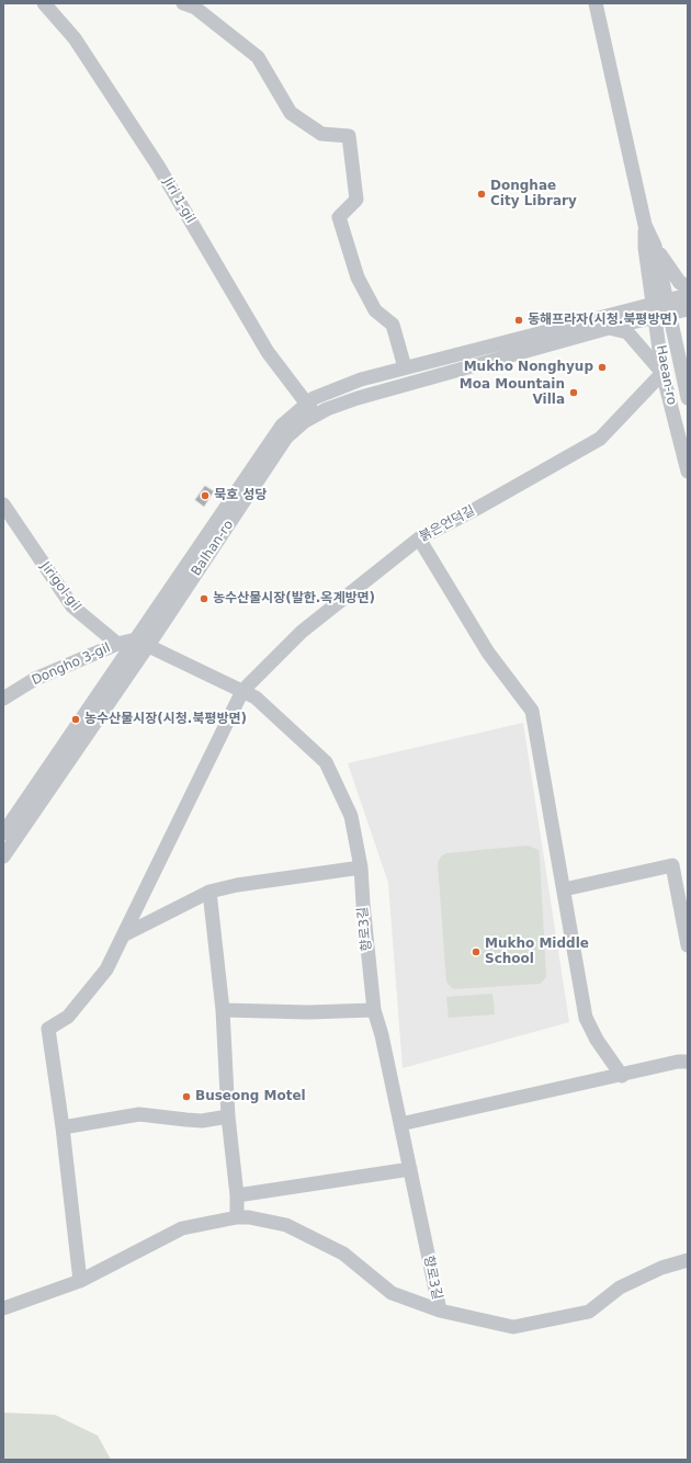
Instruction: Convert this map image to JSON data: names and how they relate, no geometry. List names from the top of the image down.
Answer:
{
  "streets": {
    "street": [
      "Jiri 1-gil",
      "Haean-ro",
      "붉은언덕길",
      "Balhan-ro",
      "Jirigol-gil",
      "Dongho 3-gil",
      "향로3길"
    ]
  },
  "crossings": [
    ["Jiri 1-gil", "Balhan-ro"],
    ["Haean-ro", "붉은언덕길"],
    ["Haean-ro", "Balhan-ro"],
    ["붉은언덕길", "향로3길"],
    ["Balhan-ro", "향로3길"],
    ["Jirigol-gil", "Dongho 3-gil"]
  ],
  "places": [
    "Donghae City Library",
    "동해프라자(시청.북평방면)",
    "Mukho Nonghyup",
    "Moa Mountain Villa",
    "묵호 성당",
    "농수산물시장(발한.옥계방면)",
    "농수산물시장(시청.북평방면)",
    "Mukho Middle School",
    "Buseong Motel"
  ]
}
